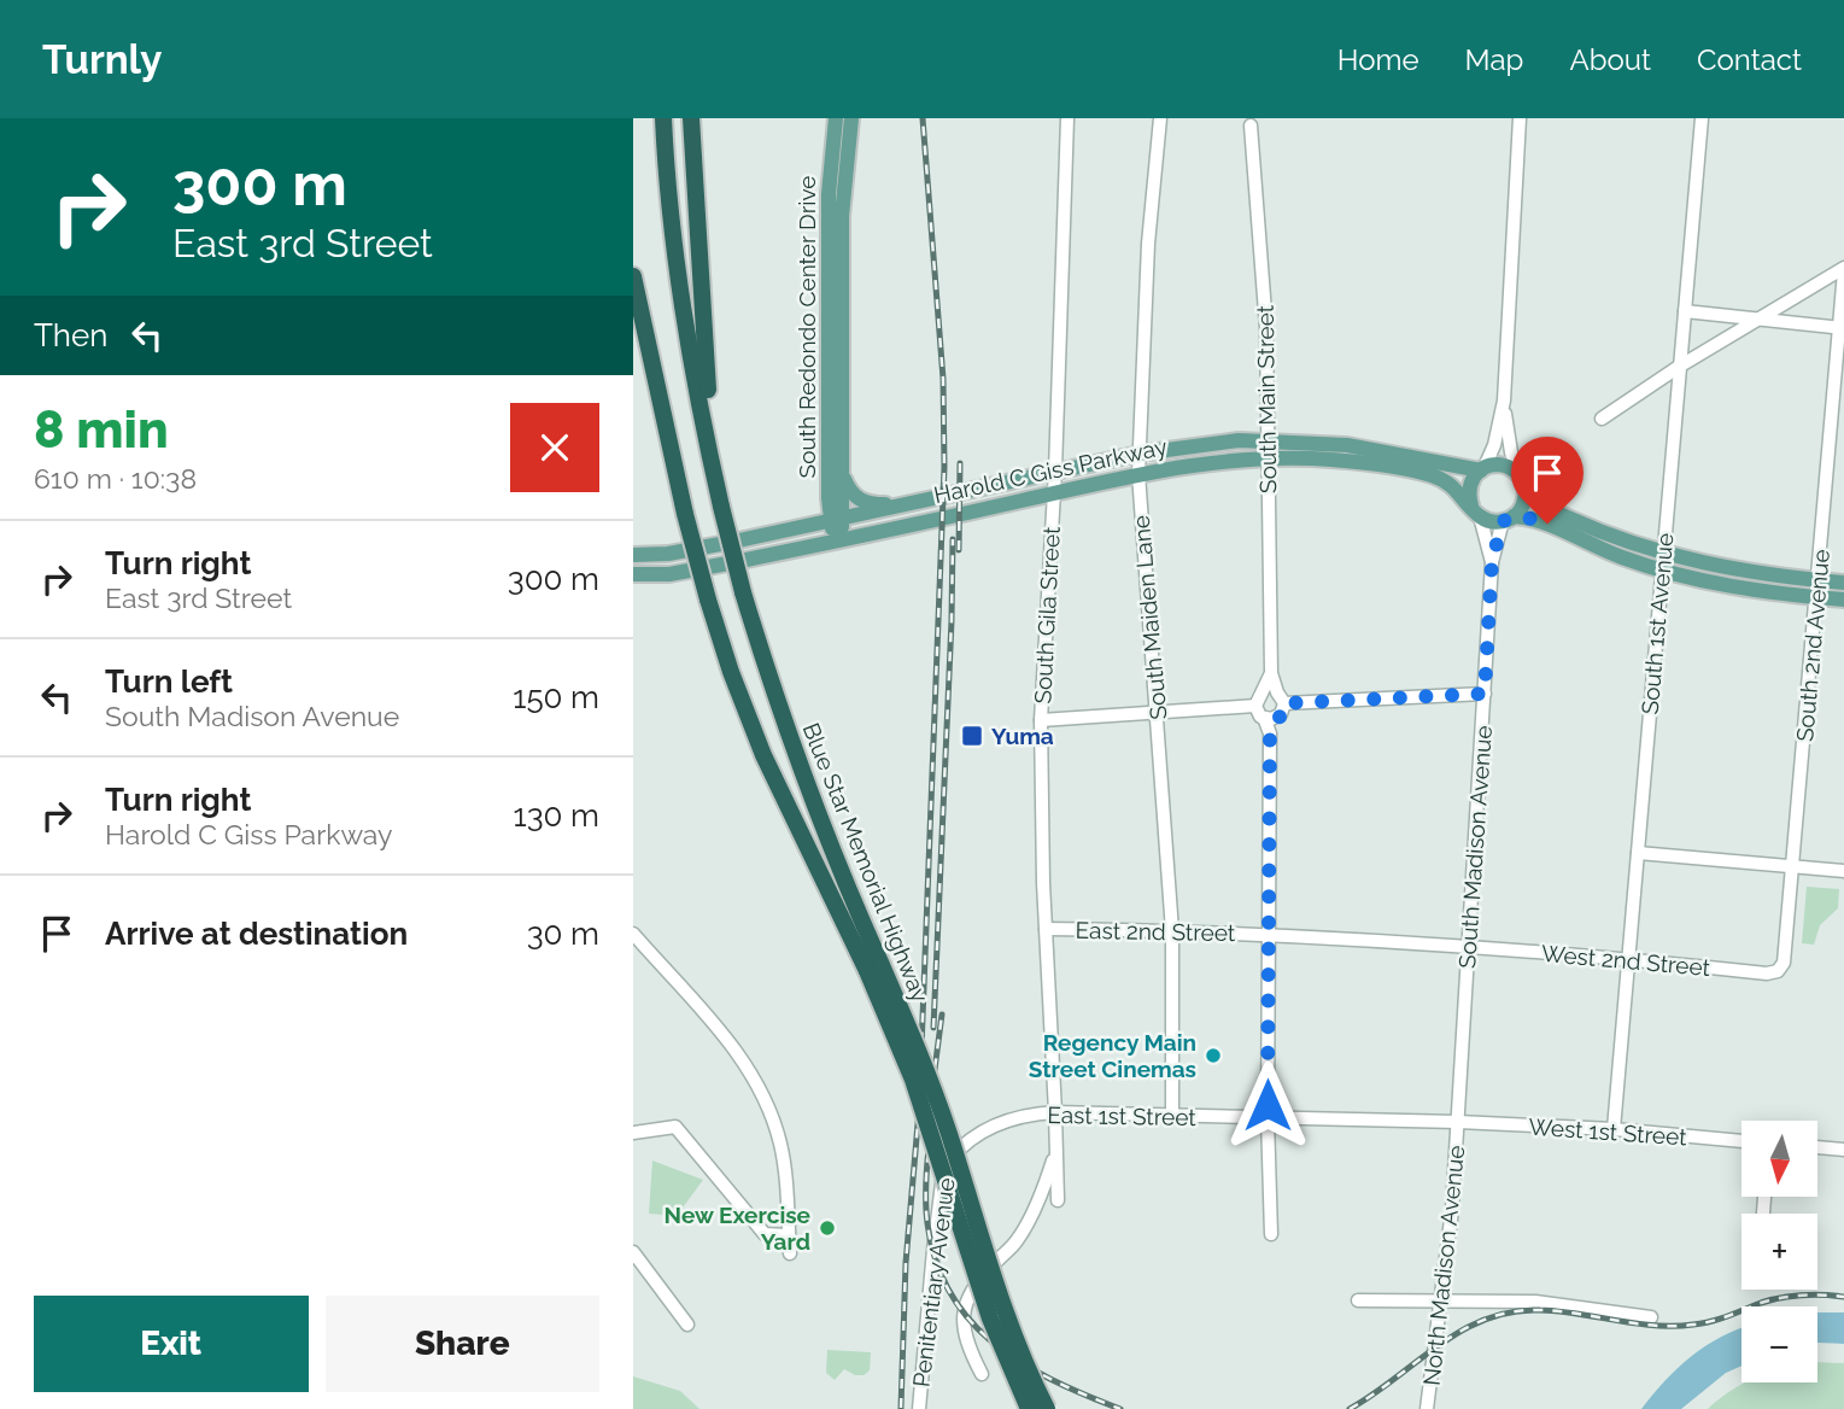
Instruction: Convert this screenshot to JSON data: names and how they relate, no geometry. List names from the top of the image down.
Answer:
{
  "streets": {
    "highway": ["Blue Star Memorial Highway"],
    "main road": ["South Redondo Center Drive", "Harold C Giss Parkway"],
    "street": [
      "South Main Street",
      "South Gila Street",
      "South Maiden Lane",
      "South 1st Avenue",
      "South 2nd Avenue",
      "South Madison Avenue",
      "East 2nd Street",
      "West 2nd Street",
      "East 1st Street",
      "West 1st Street",
      "North Madison Avenue",
      "Penitentiary Avenue"
    ]
  },
  "crossings": [
    ["South Redondo Center Drive", "Harold C Giss Parkway"],
    ["South Main Street", "Harold C Giss Parkway"],
    ["Harold C Giss Parkway", "South Gila Street"],
    ["Harold C Giss Parkway", "South Maiden Lane"],
    ["Harold C Giss Parkway", "South Madison Avenue"],
    ["South Gila Street", "East 2nd Street"],
    ["South Gila Street", "East 1st Street"],
    ["South Maiden Lane", "East 2nd Street"],
    ["South Maiden Lane", "East 1st Street"],
    ["South 1st Avenue", "West 2nd Street"],
    ["South 1st Avenue", "West 1st Street"],
    ["South 2nd Avenue", "West 2nd Street"],
    ["South Madison Avenue", "East 2nd Street"],
    ["South Madison Avenue", "West 2nd Street"],
    ["South Madison Avenue", "East 1st Street"],
    ["South Madison Avenue", "West 1st Street"],
    ["South Madison Avenue", "North Madison Avenue"],
    ["East 2nd Street", "West 2nd Street"],
    ["East 1st Street", "West 1st Street"],
    ["East 1st Street", "North Madison Avenue"],
    ["East 1st Street", "Penitentiary Avenue"],
    ["West 1st Street", "North Madison Avenue"]
  ],
  "places": {
    "transit": ["Yuma"],
    "other": ["Regency Main Street Cinemas", "New Exercise Yard"]
  },
  "north": "bottom",
  "page": {
    "header": "Turnly",
    "nav": [
      "Home",
      "Map",
      "About",
      "Contact"
    ],
    "turn": ["300 m", "East 3rd Street"],
    "then": "Then",
    "heading": ["8 min", "610 m · 10:38"],
    "list": [
      {
        "name": "Turn right",
        "note": "East 3rd Street",
        "value": "300 m"
      },
      {
        "name": "Turn left",
        "note": "South Madison Avenue",
        "value": "150 m"
      },
      {
        "name": "Turn right",
        "note": "Harold C Giss Parkway",
        "value": "130 m"
      },
      {
        "name": "Arrive at destination",
        "value": "30 m"
      }
    ],
    "map_buttons": ["+", "−"],
    "buttons": ["Exit", "Share"]
  }
}
